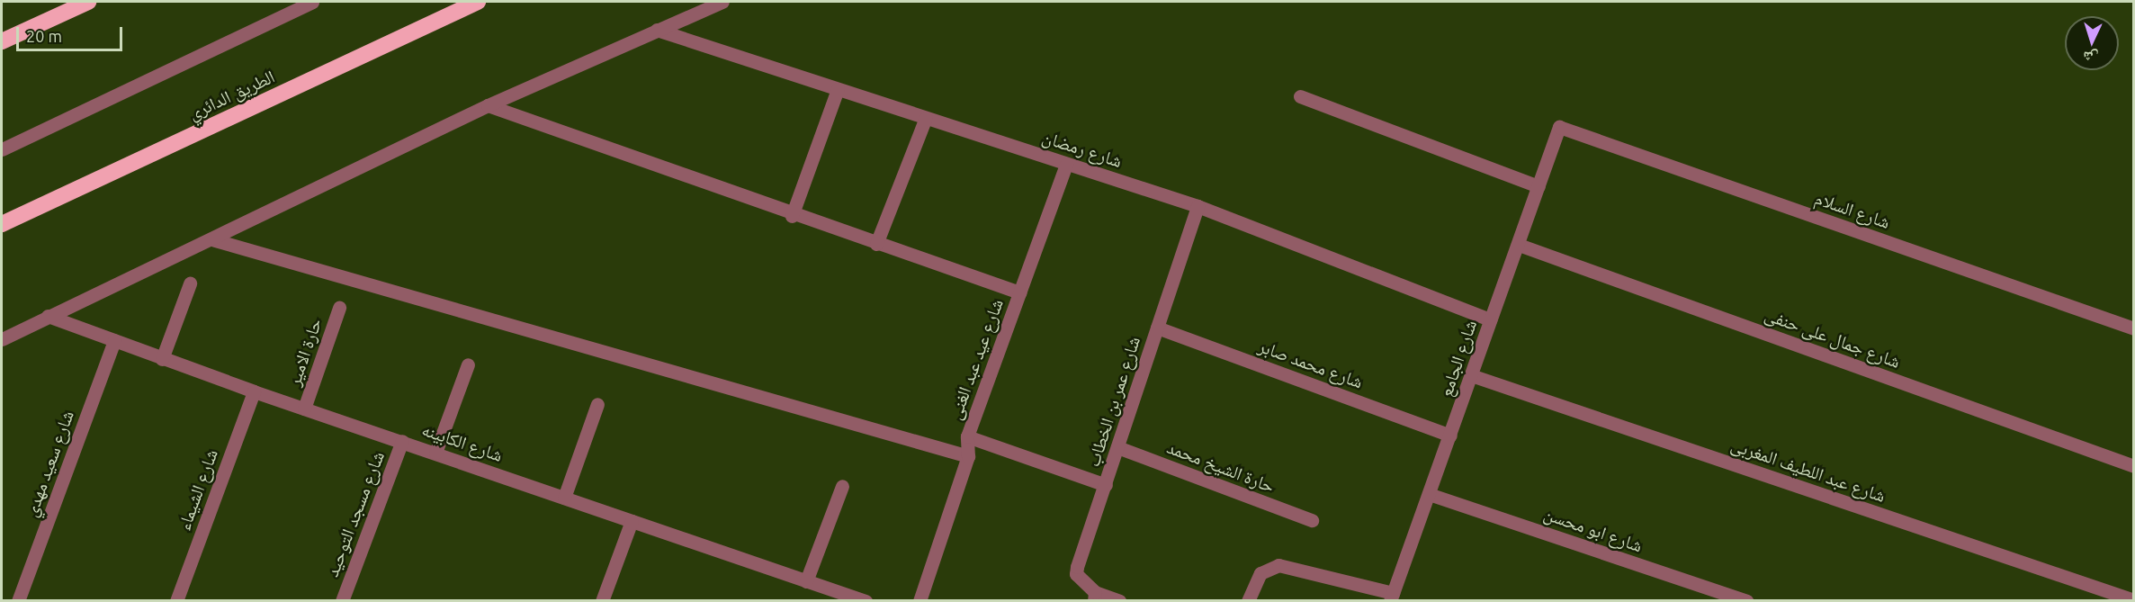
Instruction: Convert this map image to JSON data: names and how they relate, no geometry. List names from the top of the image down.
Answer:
{
  "streets": {
    "highway": ["الطريق الدائري"],
    "street": [
      "شارع رمضان",
      "شارع السلام",
      "شارع جمال على حنفى",
      "حارة الامير",
      "شارع الجامع",
      "شارع عيد عبد الغنى",
      "شارع محمد صابر",
      "شارع عمر بن الخطاب",
      "شارع الكابينه",
      "شارع سعيد مهدي",
      "حارة الشيخ محمد",
      "شارع عبد اللطيف المغربى",
      "شارع الشيماء",
      "شارع مسجد التوحيد",
      "شارع ابو محسن"
    ]
  },
  "crossings": [
    ["شارع رمضان", "شارع الجامع"],
    ["شارع رمضان", "شارع عيد عبد الغنى"],
    ["شارع رمضان", "شارع عمر بن الخطاب"],
    ["شارع السلام", "شارع الجامع"],
    ["شارع جمال على حنفى", "شارع الجامع"],
    ["حارة الامير", "شارع الكابينه"],
    ["شارع الجامع", "شارع محمد صابر"],
    ["شارع الجامع", "شارع عبد اللطيف المغربى"],
    ["شارع الجامع", "شارع ابو محسن"],
    ["شارع محمد صابر", "شارع عمر بن الخطاب"],
    ["شارع عمر بن الخطاب", "حارة الشيخ محمد"],
    ["شارع الكابينه", "شارع سعيد مهدي"],
    ["شارع الكابينه", "شارع الشيماء"],
    ["شارع الكابينه", "شارع مسجد التوحيد"]
  ],
  "scale_bar": "20 m",
  "north": "bottom"
}
